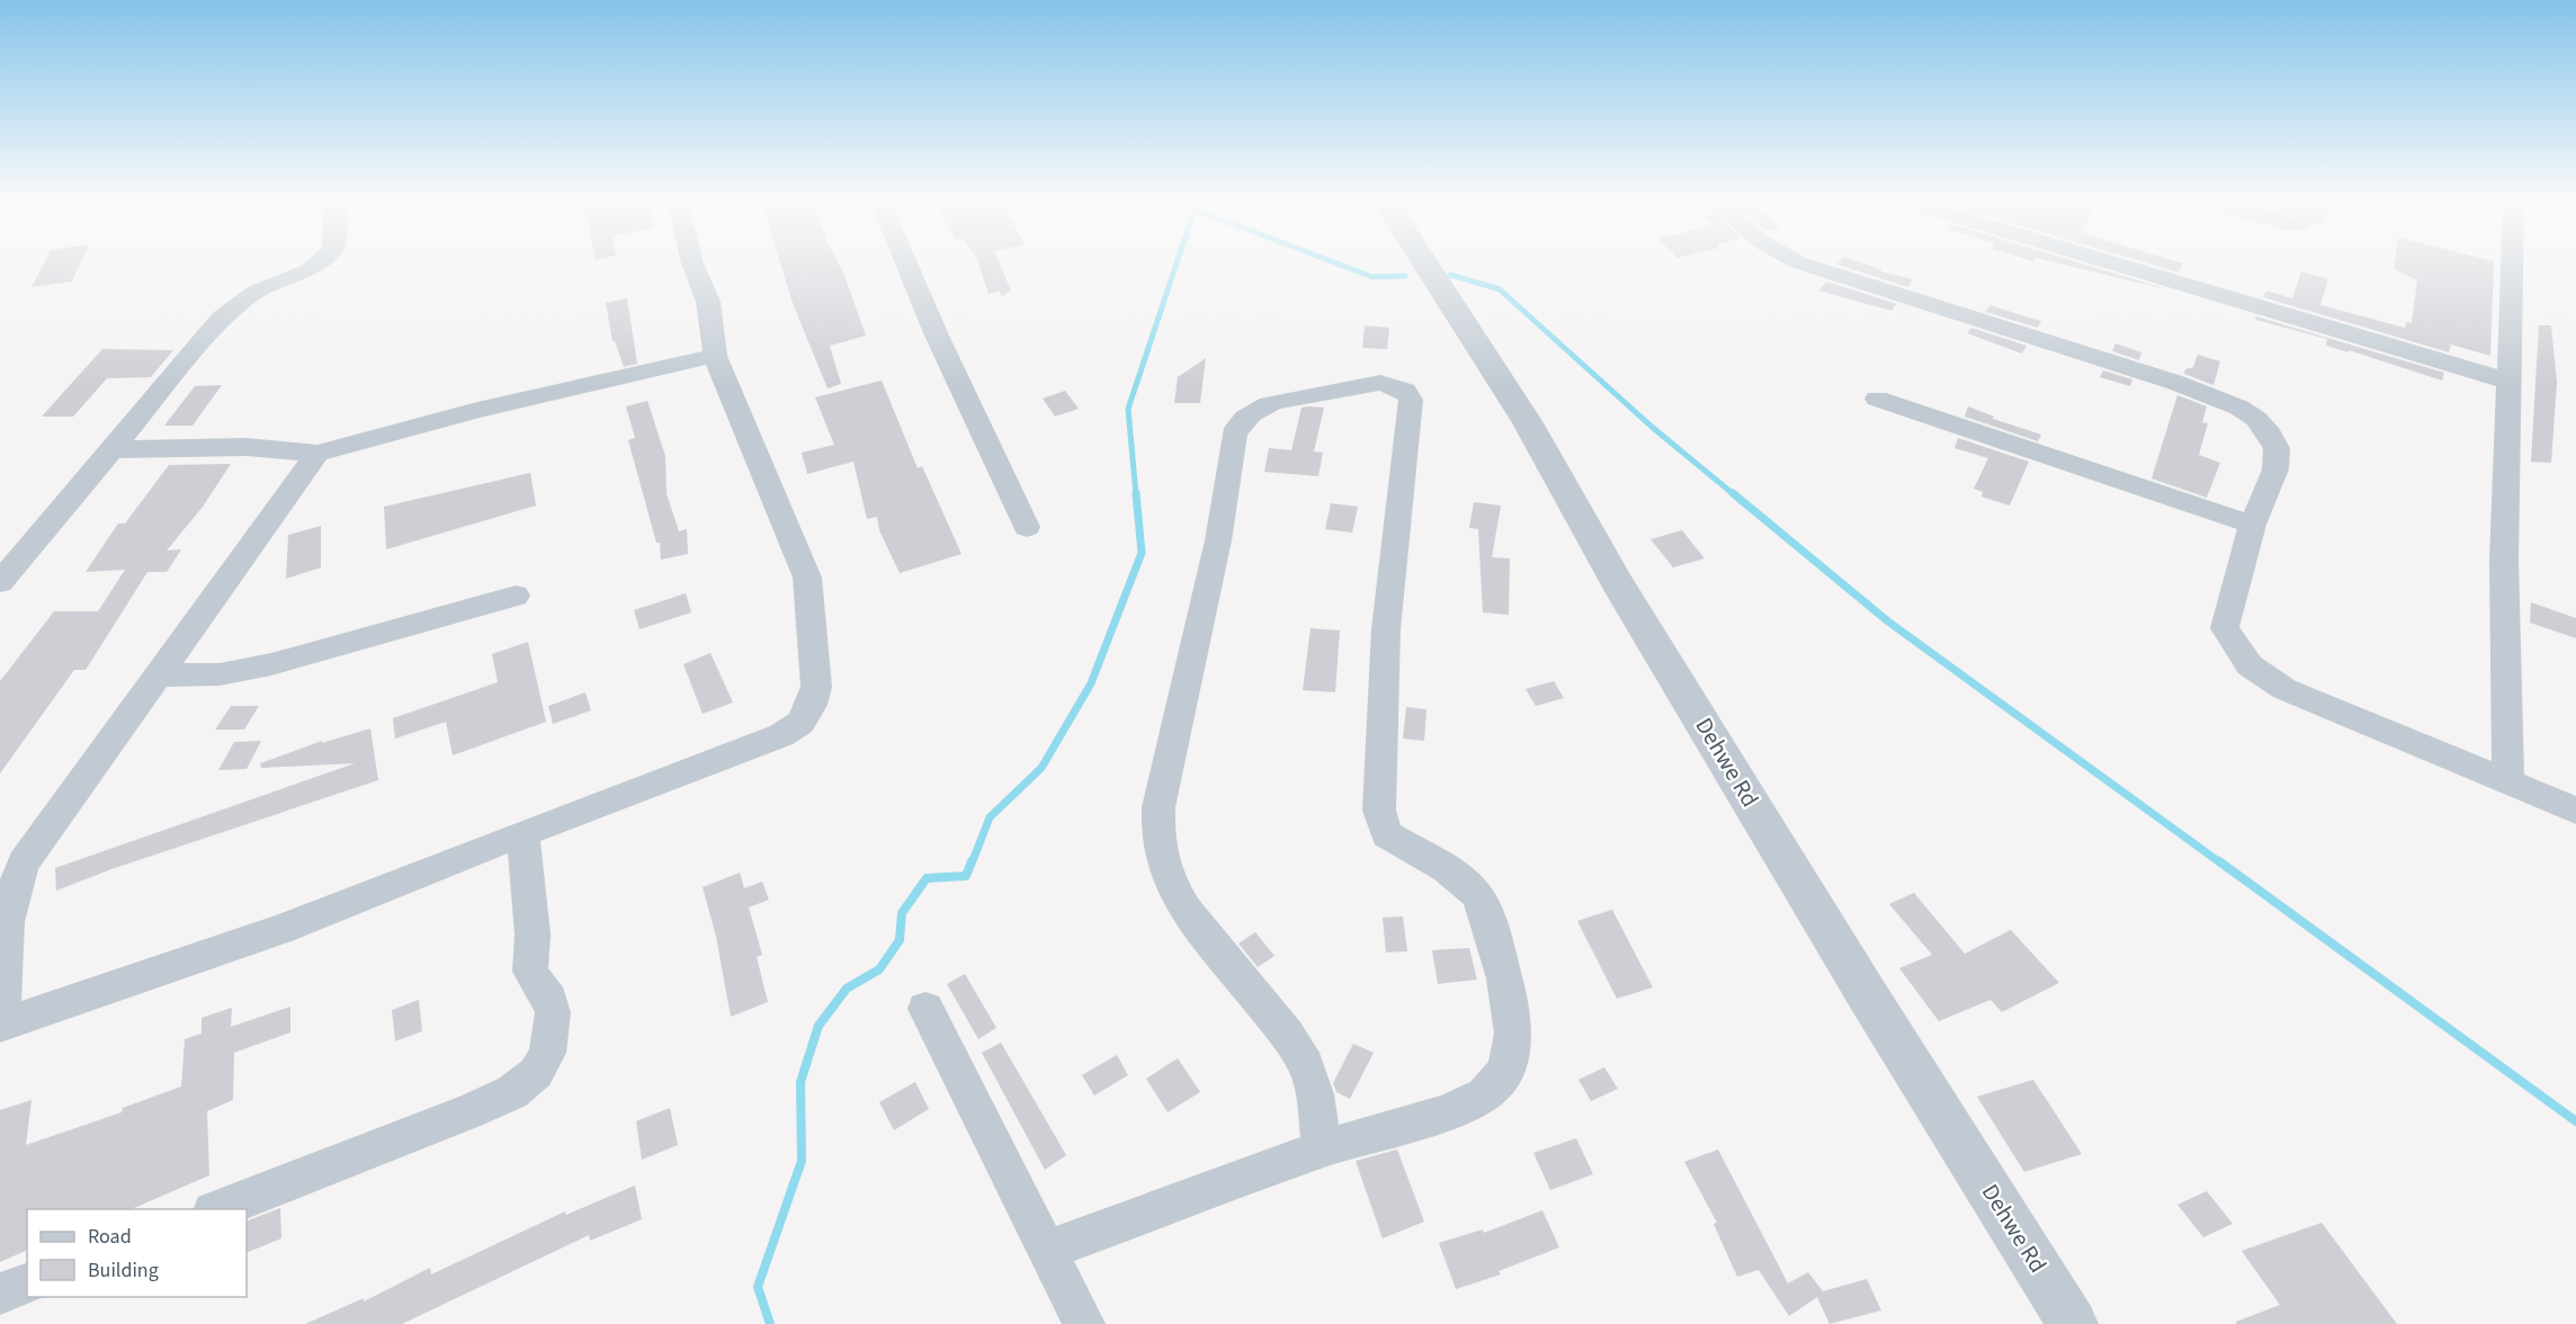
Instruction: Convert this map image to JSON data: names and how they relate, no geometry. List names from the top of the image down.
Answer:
{
  "streets": {
    "street": ["Dehwe Rd"]
  },
  "legend": ["Road", "Building"]
}
